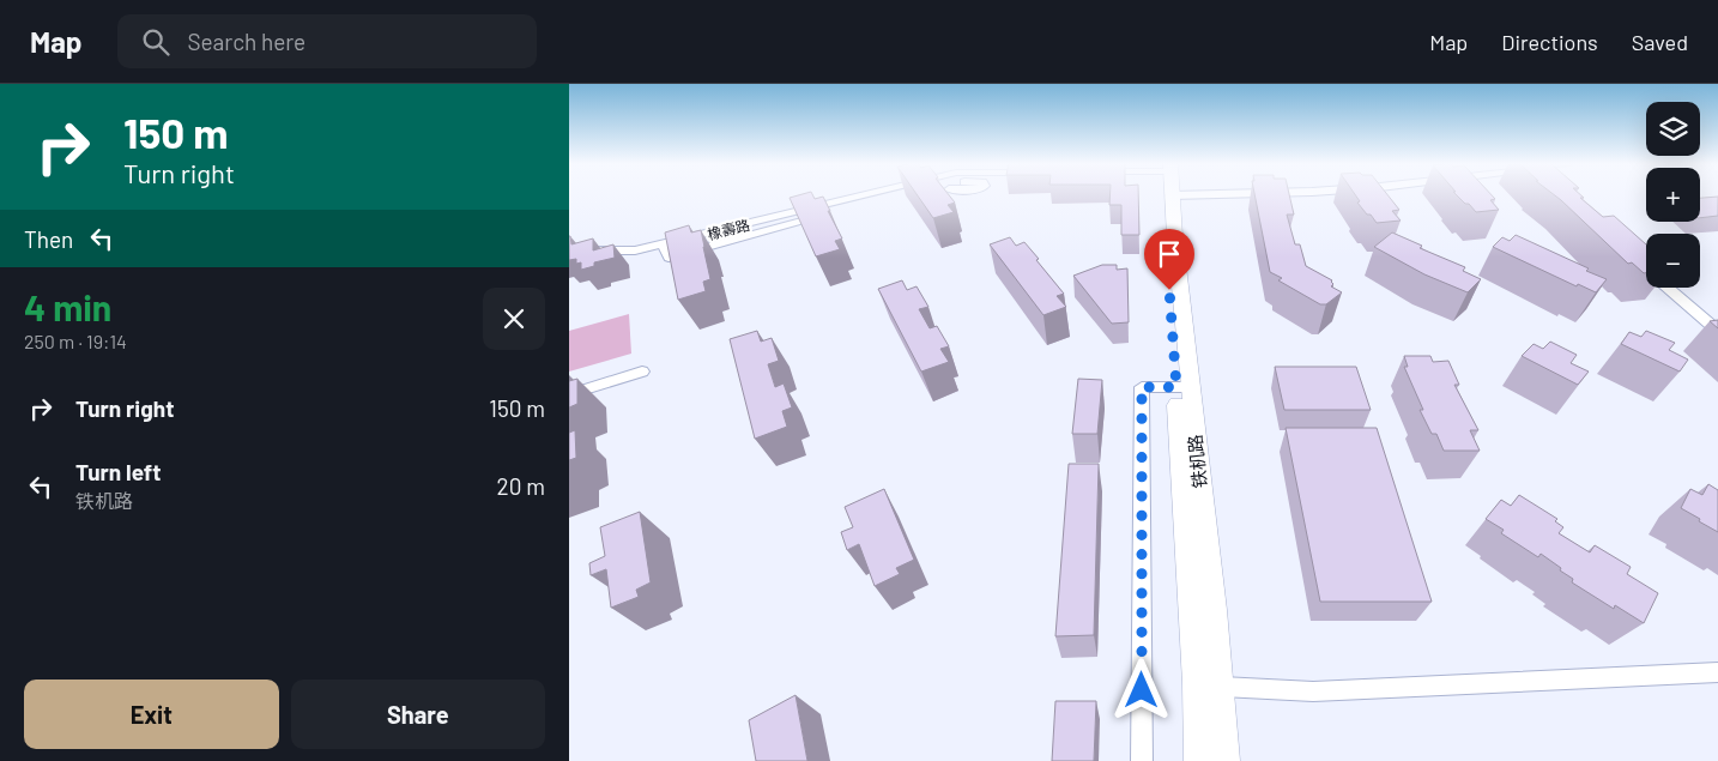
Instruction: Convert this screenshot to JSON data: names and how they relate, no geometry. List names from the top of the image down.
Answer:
{
  "streets": {
    "main road": ["铁机路"],
    "street": ["橡壽路"]
  },
  "page": {
    "header": "Map",
    "search": "Search here",
    "nav": ["Map", "Directions", "Saved"],
    "turn": ["150 m", "Turn right"],
    "map_buttons": ["+", "−"],
    "then": "Then",
    "heading": ["4 min", "250 m · 19:14"],
    "list": [
      {
        "name": "Turn right",
        "value": "150 m"
      },
      {
        "name": "Turn left",
        "note": "铁机路",
        "value": "20 m"
      }
    ],
    "buttons": ["Exit", "Share"]
  }
}
